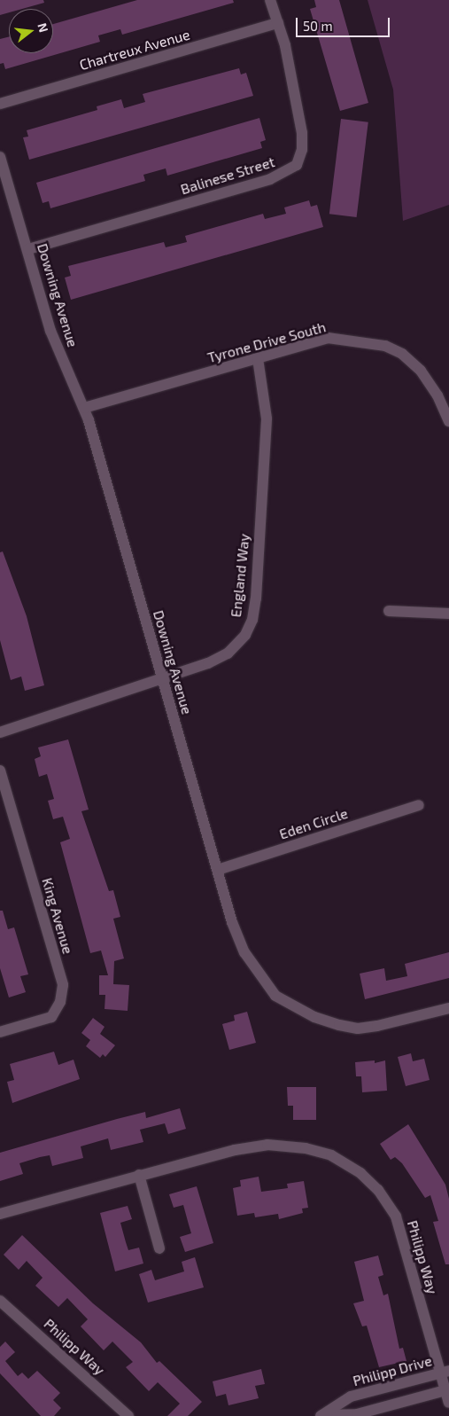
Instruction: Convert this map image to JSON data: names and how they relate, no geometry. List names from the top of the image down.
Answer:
{
  "streets": {
    "street": [
      "Chartreux Avenue",
      "Balinese Street",
      "Downing Avenue",
      "Tyrone Drive South",
      "England Way",
      "Eden Circle",
      "King Avenue",
      "Philipp Way",
      "Philipp Drive"
    ]
  },
  "crossings": [
    ["Chartreux Avenue", "Balinese Street"],
    ["Balinese Street", "Downing Avenue"],
    ["Downing Avenue", "Tyrone Drive South"],
    ["Downing Avenue", "England Way"],
    ["Downing Avenue", "Eden Circle"],
    ["Tyrone Drive South", "England Way"],
    ["Philipp Way", "Philipp Drive"]
  ],
  "scale_bar": "50 m",
  "north": "right"
}
